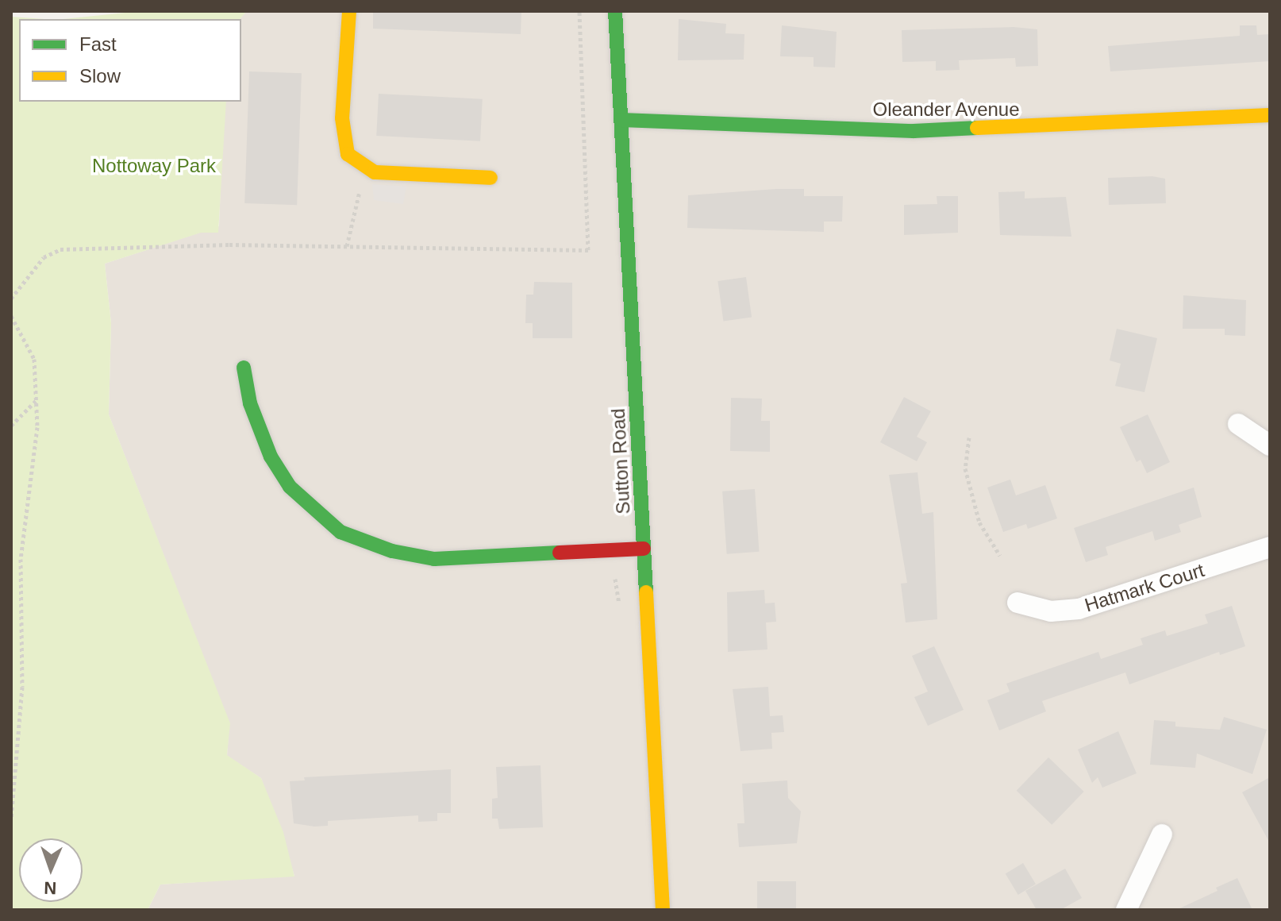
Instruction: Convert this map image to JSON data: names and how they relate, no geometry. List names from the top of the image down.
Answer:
{
  "streets": {
    "street": ["Oleander Avenue", "Sutton Road", "Hatmark Court"]
  },
  "crossings": [
    ["Oleander Avenue", "Sutton Road"]
  ],
  "parks": ["Nottoway Park"],
  "legend": ["Fast", "Slow"],
  "north": "bottom"
}
